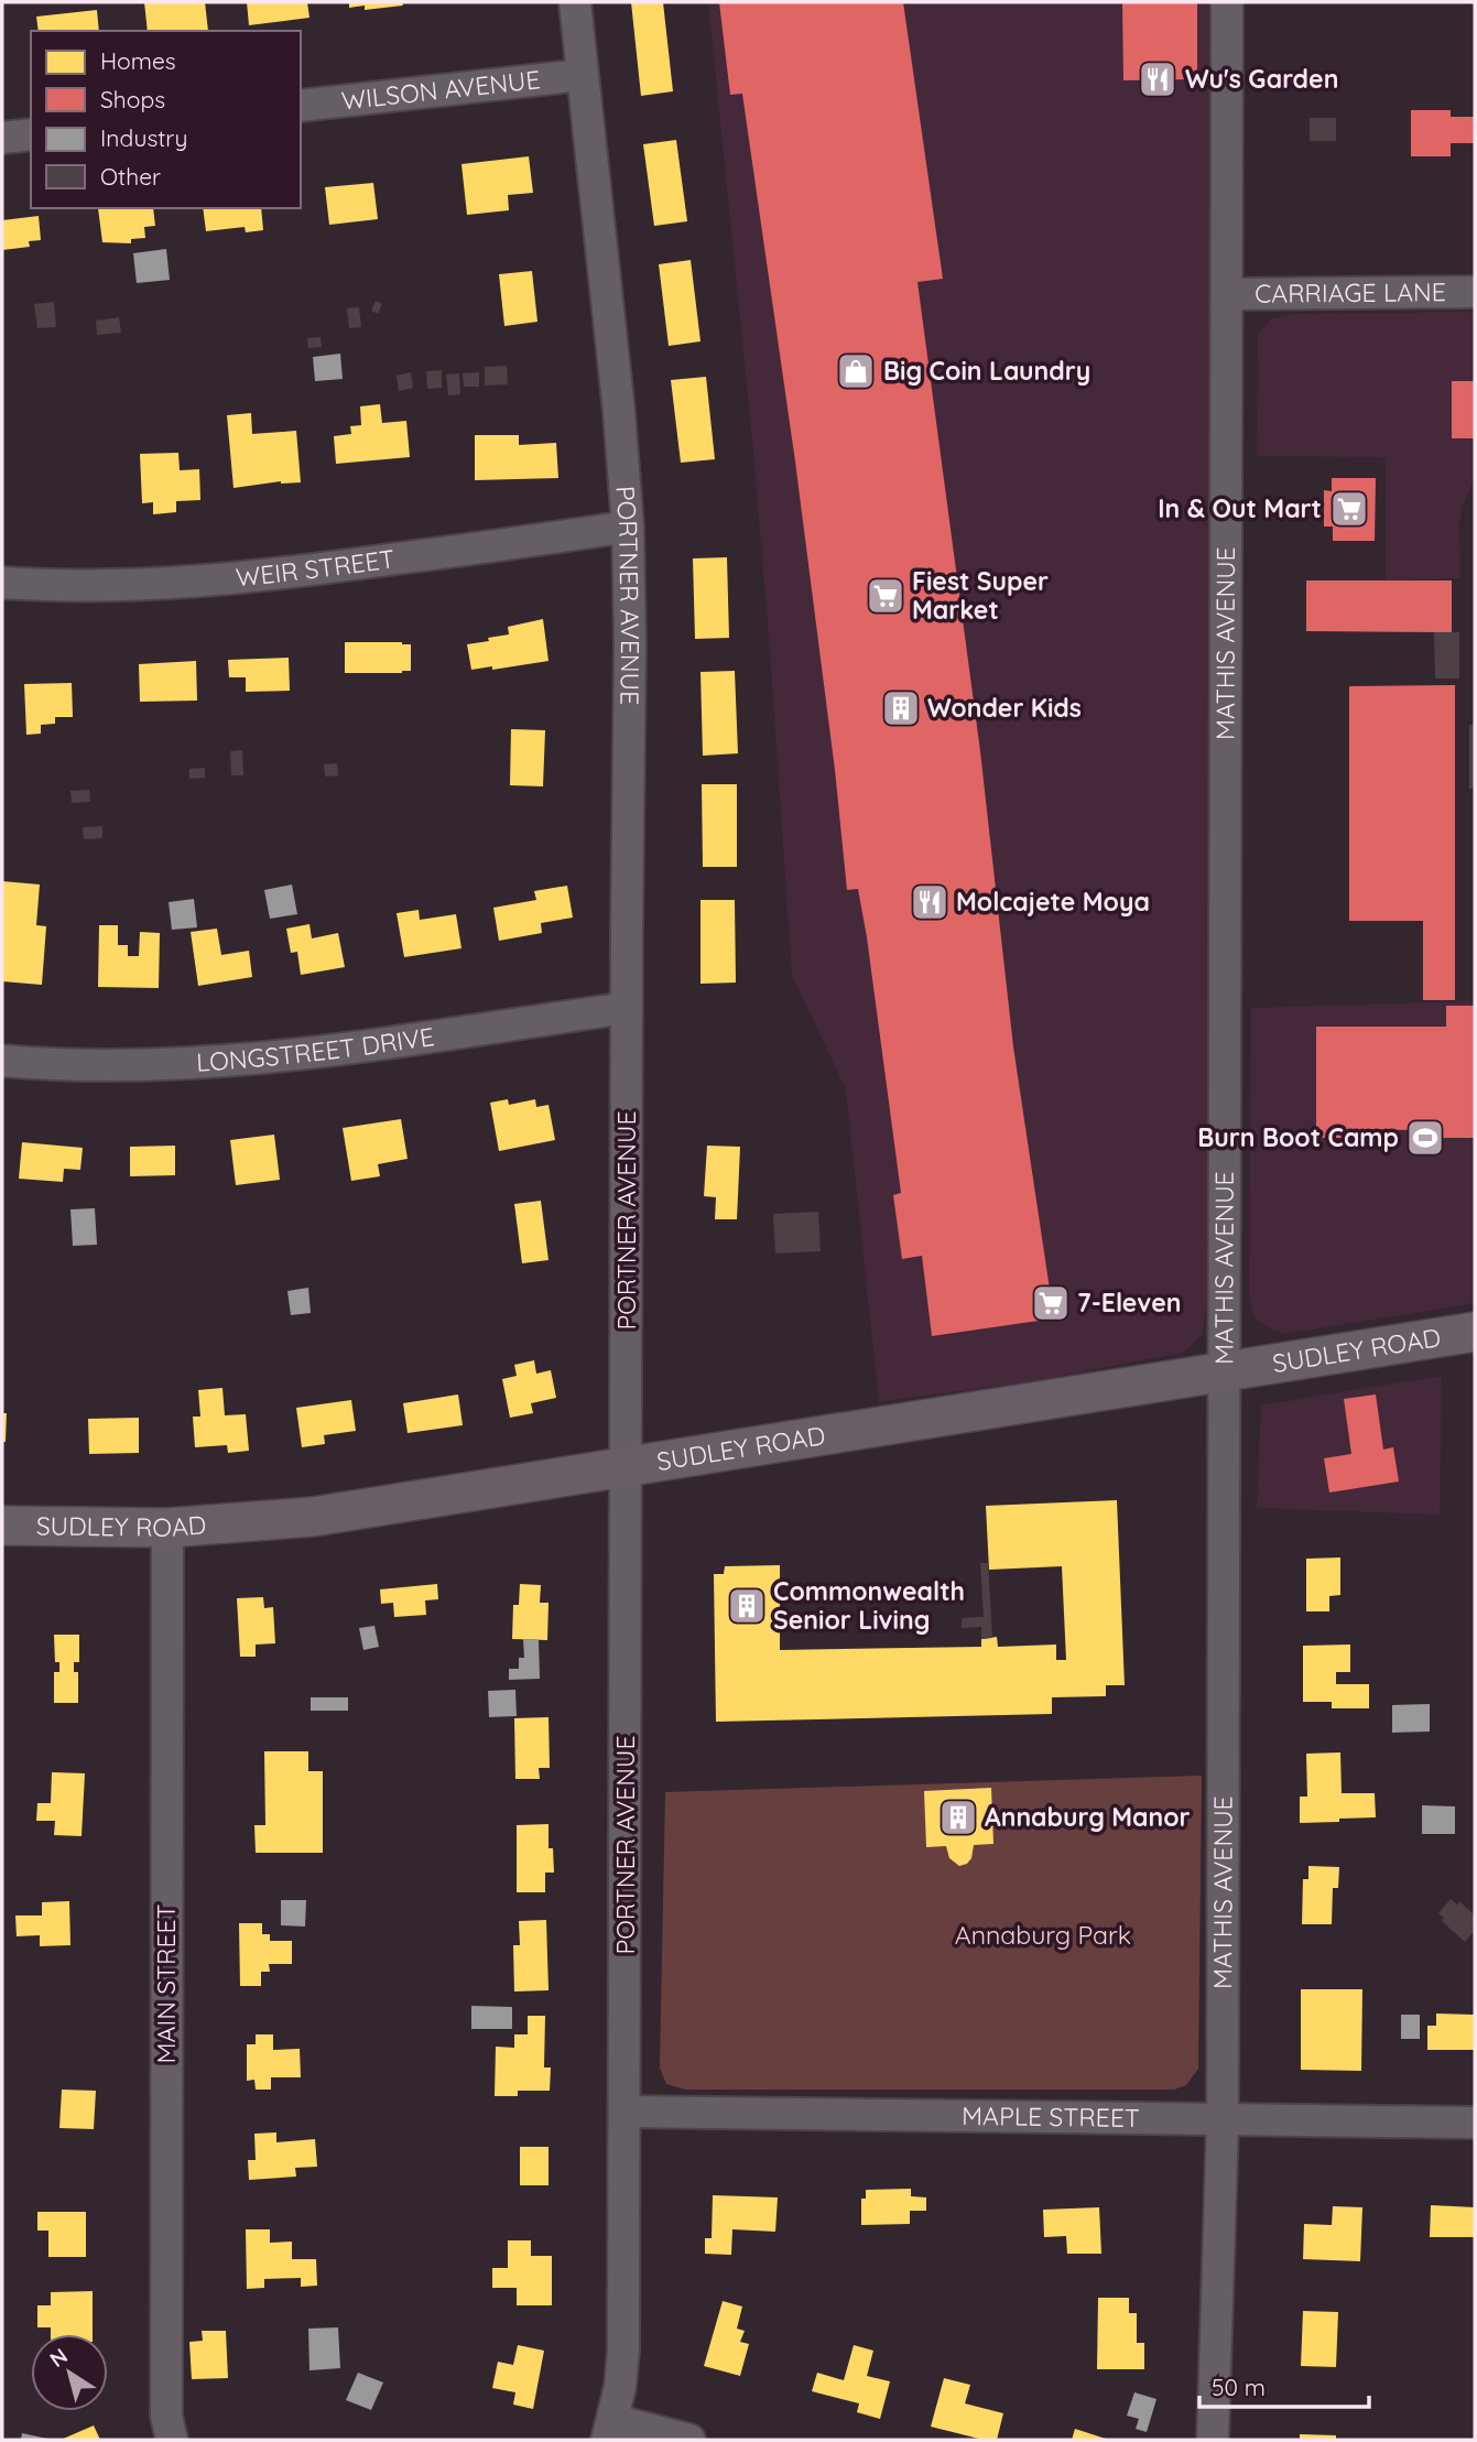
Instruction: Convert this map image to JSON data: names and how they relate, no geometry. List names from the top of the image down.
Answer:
{
  "streets": {
    "main road": ["SUDLEY ROAD"],
    "street": [
      "WILSON AVENUE",
      "CARRIAGE LANE",
      "WEIR STREET",
      "PORTNER AVENUE",
      "MATHIS AVENUE",
      "LONGSTREET DRIVE",
      "MAIN STREET",
      "MAPLE STREET"
    ]
  },
  "crossings": [
    ["WILSON AVENUE", "PORTNER AVENUE"],
    ["CARRIAGE LANE", "MATHIS AVENUE"],
    ["WEIR STREET", "PORTNER AVENUE"],
    ["PORTNER AVENUE", "LONGSTREET DRIVE"],
    ["PORTNER AVENUE", "SUDLEY ROAD"],
    ["PORTNER AVENUE", "MAPLE STREET"],
    ["MATHIS AVENUE", "SUDLEY ROAD"],
    ["MATHIS AVENUE", "MAPLE STREET"],
    ["SUDLEY ROAD", "MAIN STREET"]
  ],
  "parks": ["Annaburg Park"],
  "places": {
    "restaurant": ["Wu's Garden", "Molcajete Moya"],
    "shop": ["Big Coin Laundry"],
    "supermarket": ["In & Out Mart", "Fiest Super Market", "7-Eleven"],
    "building": ["Wonder Kids", "Commonwealth Senior Living", "Annaburg Manor"],
    "sports": ["Burn Boot Camp"]
  },
  "legend": [
    "Homes",
    "Shops",
    "Industry",
    "Other"
  ],
  "scale_bar": "50 m",
  "north": "top left"
}
